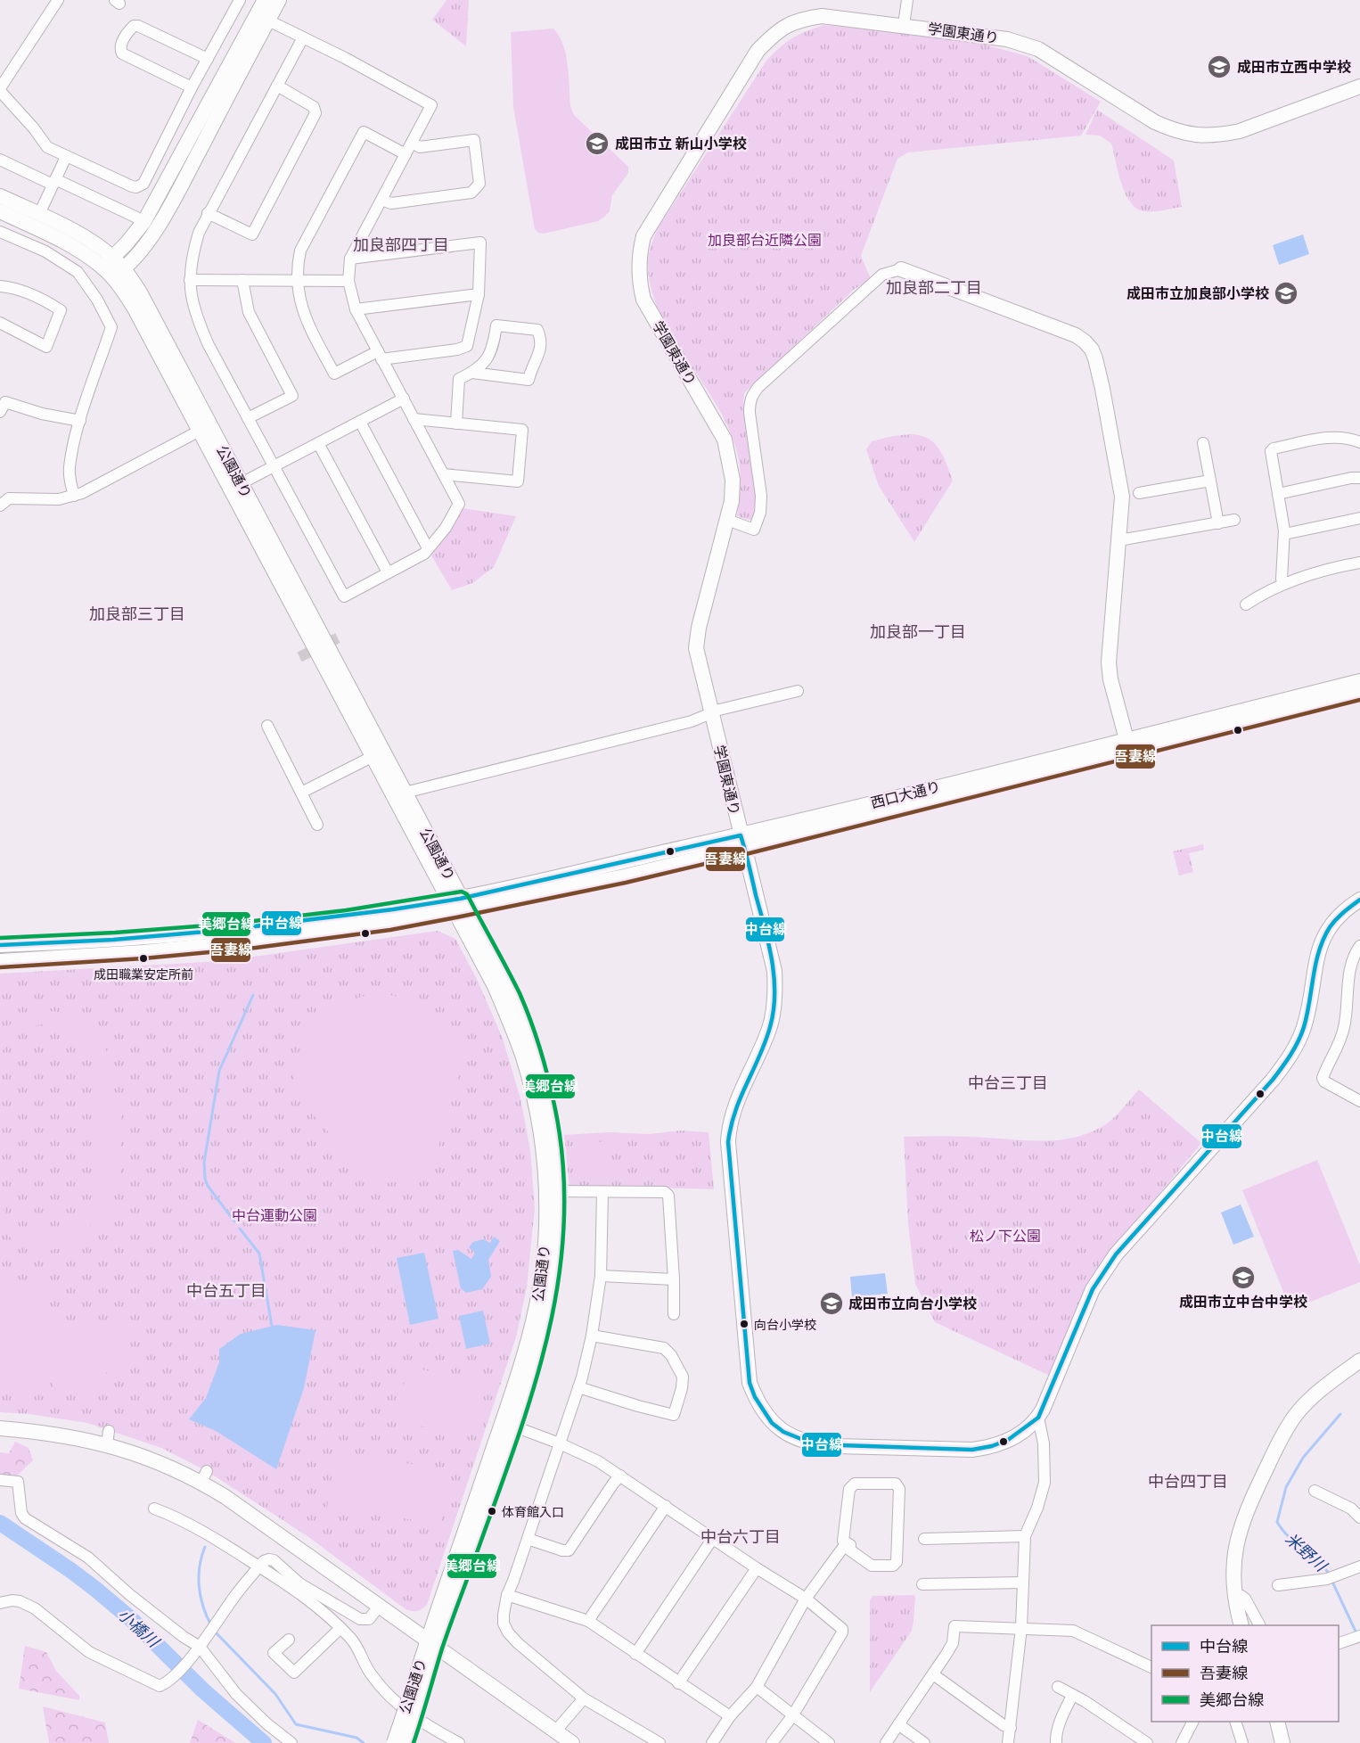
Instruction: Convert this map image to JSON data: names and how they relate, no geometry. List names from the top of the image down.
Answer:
{
  "streets": {
    "street": ["学園東通り", "公園通り", "西口大通り"]
  },
  "crossings": [
    ["学園東通り", "西口大通り"],
    ["公園通り", "西口大通り"]
  ],
  "districts": [
    "加良部四丁目",
    "加良部二丁目",
    "加良部三丁目",
    "加良部一丁目",
    "中台三丁目",
    "中台五丁目",
    "中台四丁目",
    "中台六丁目"
  ],
  "water": ["米野川", "小橋川"],
  "parks": ["加良部台近隣公園", "中台運動公園", "松ノ下公園"],
  "places": {
    "school or university": [
      "成田市立西中学校",
      "成田市立 新山小学校",
      "成田市立加良部小学校",
      "成田市立中台中学校",
      "成田市立向台小学校"
    ],
    "other": ["成田職業安定所前", "向台小学校", "体育館入口"]
  },
  "lines": ["transit line 吾妻線", "transit line 中台線", "transit line 美郷台線"],
  "legend": ["中台線", "吾妻線", "美郷台線"]
}
